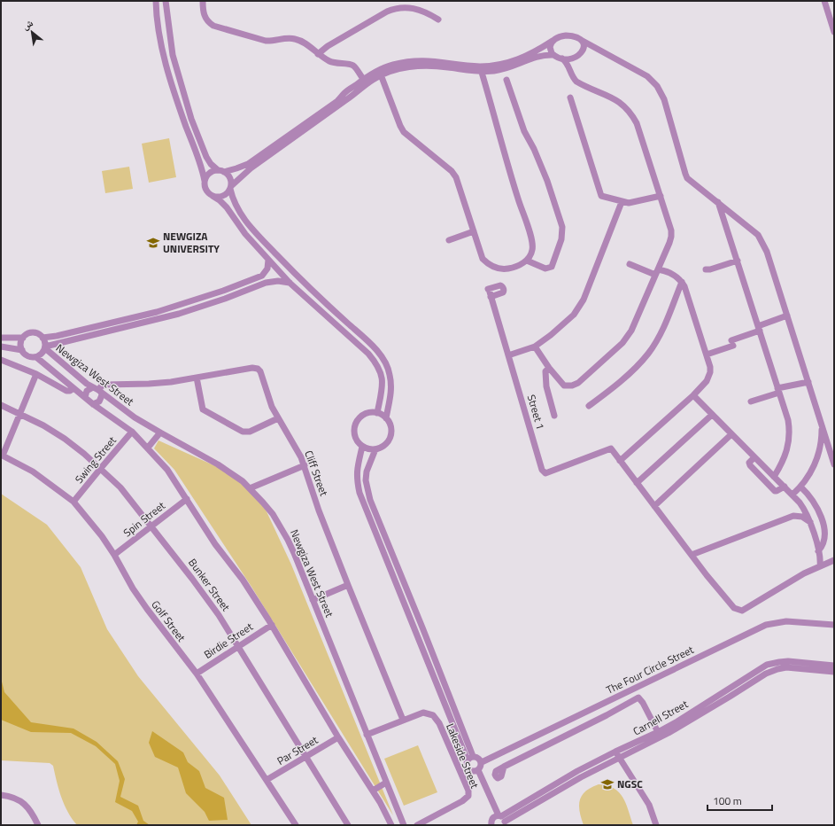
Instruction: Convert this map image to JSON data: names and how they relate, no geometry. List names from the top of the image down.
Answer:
{
  "streets": {
    "street": [
      "Newgiza West Street",
      "Street 1",
      "Swing Street",
      "Cliff Street",
      "Spin Street",
      "Bunker Street",
      "Golf Street",
      "Birdie Street",
      "The Four Circle Street",
      "Carnell Street",
      "Par Street",
      "Lakeside Street"
    ]
  },
  "crossings": [
    ["Newgiza West Street", "Swing Street"],
    ["Newgiza West Street", "Cliff Street"],
    ["Newgiza West Street", "Spin Street"],
    ["Newgiza West Street", "Birdie Street"],
    ["Newgiza West Street", "Par Street"],
    ["Newgiza West Street", "Lakeside Street"],
    ["Swing Street", "Bunker Street"],
    ["Swing Street", "Golf Street"],
    ["Cliff Street", "Lakeside Street"],
    ["Spin Street", "Bunker Street"],
    ["Spin Street", "Golf Street"],
    ["Bunker Street", "Birdie Street"],
    ["Bunker Street", "Par Street"],
    ["Golf Street", "Birdie Street"],
    ["Golf Street", "Par Street"]
  ],
  "places": {
    "school or university": ["NEWGIZA UNIVERSITY", "NGSC"]
  },
  "scale_bar": "100 m",
  "north": "top left"
}
